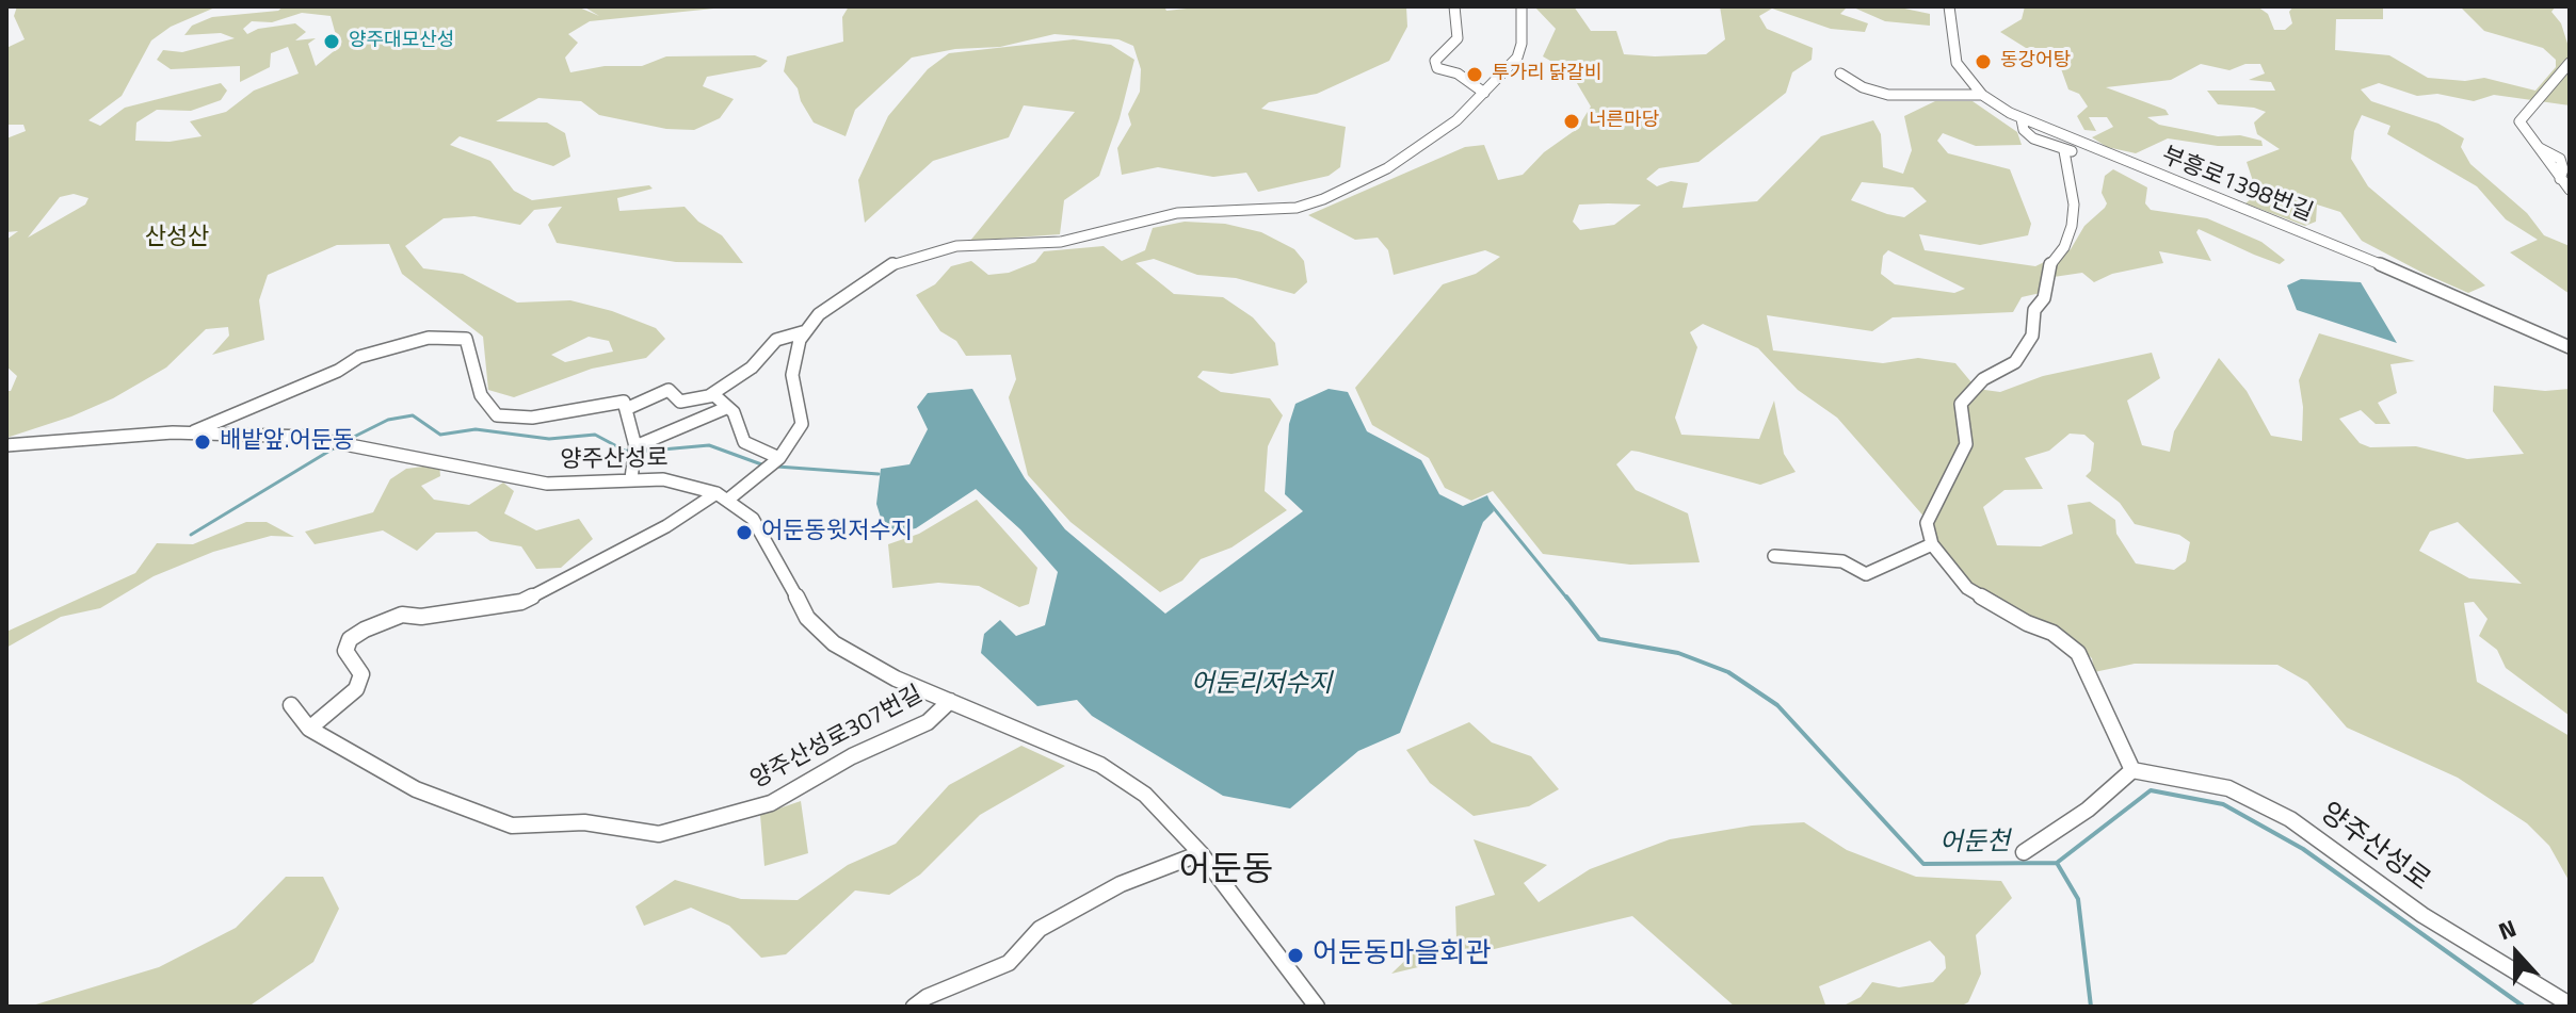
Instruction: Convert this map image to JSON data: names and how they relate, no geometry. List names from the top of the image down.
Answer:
{
  "streets": {
    "street": ["부흥로1398번길", "양주산성로", "양주산성로307번길"]
  },
  "crossings": [
    ["양주산성로", "양주산성로307번길"]
  ],
  "districts": ["어둔동"],
  "water": ["어둔리저수지", "어둔천"],
  "parks": ["산성산"],
  "places": [
    "양주대모산성",
    "동강어탕",
    "투가리 닭갈비",
    "너른마당",
    "배밭앞.어둔동",
    "어둔동윗저수지",
    "어둔동마을회관"
  ],
  "north": "top"
}
